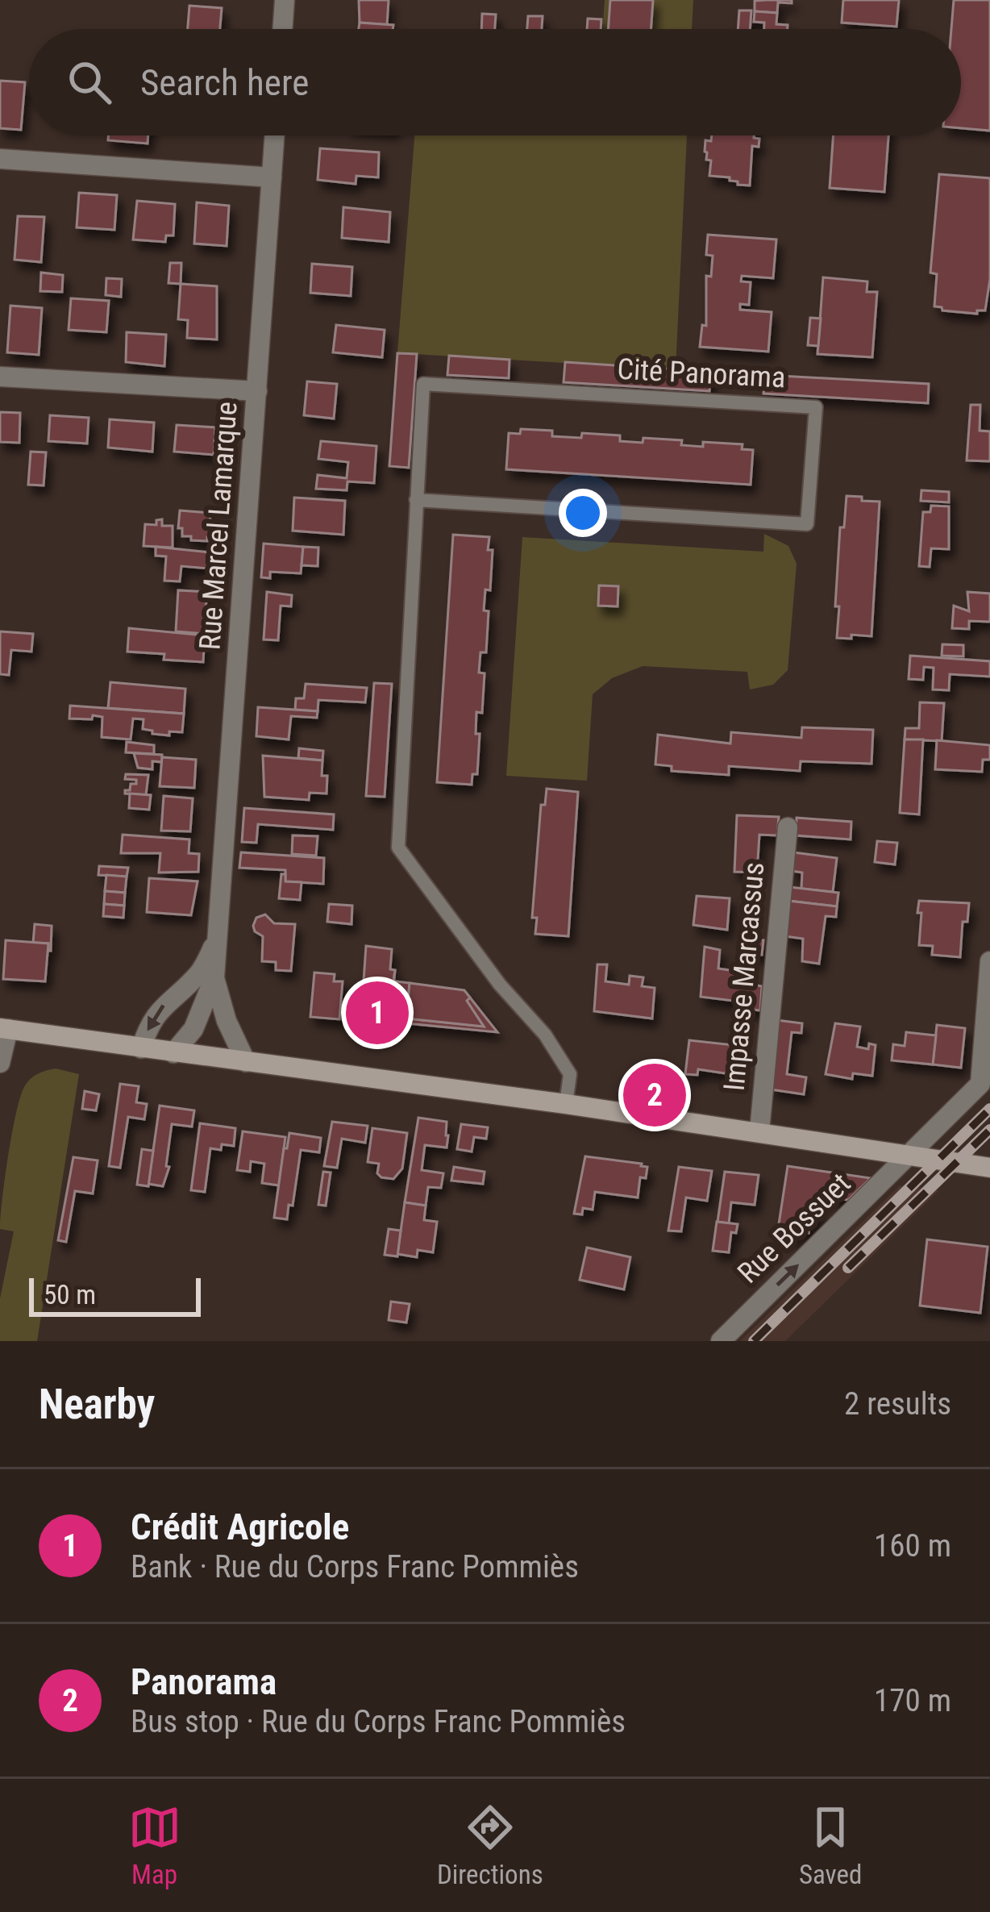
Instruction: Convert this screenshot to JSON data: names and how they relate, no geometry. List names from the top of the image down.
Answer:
{
  "streets": {
    "street": ["Rue Marcel Lamarque", "Impasse Marcassus", "Rue Bossuet"],
    "lane": ["Cité Panorama"]
  },
  "one_way": ["Rue Bossuet"],
  "scale_bar": "50 m",
  "page": {
    "search": "Search here",
    "pins": ["1", "2"],
    "scale": "50 m",
    "heading": ["Nearby", "2 results"],
    "list": [
      {
        "mark": "1",
        "name": "Crédit Agricole",
        "note": "Bank · Rue du Corps Franc Pommiès",
        "value": "160 m"
      },
      {
        "mark": "2",
        "name": "Panorama",
        "note": "Bus stop · Rue du Corps Franc Pommiès",
        "value": "170 m"
      }
    ],
    "nav": ["Map", "Directions", "Saved"]
  }
}
